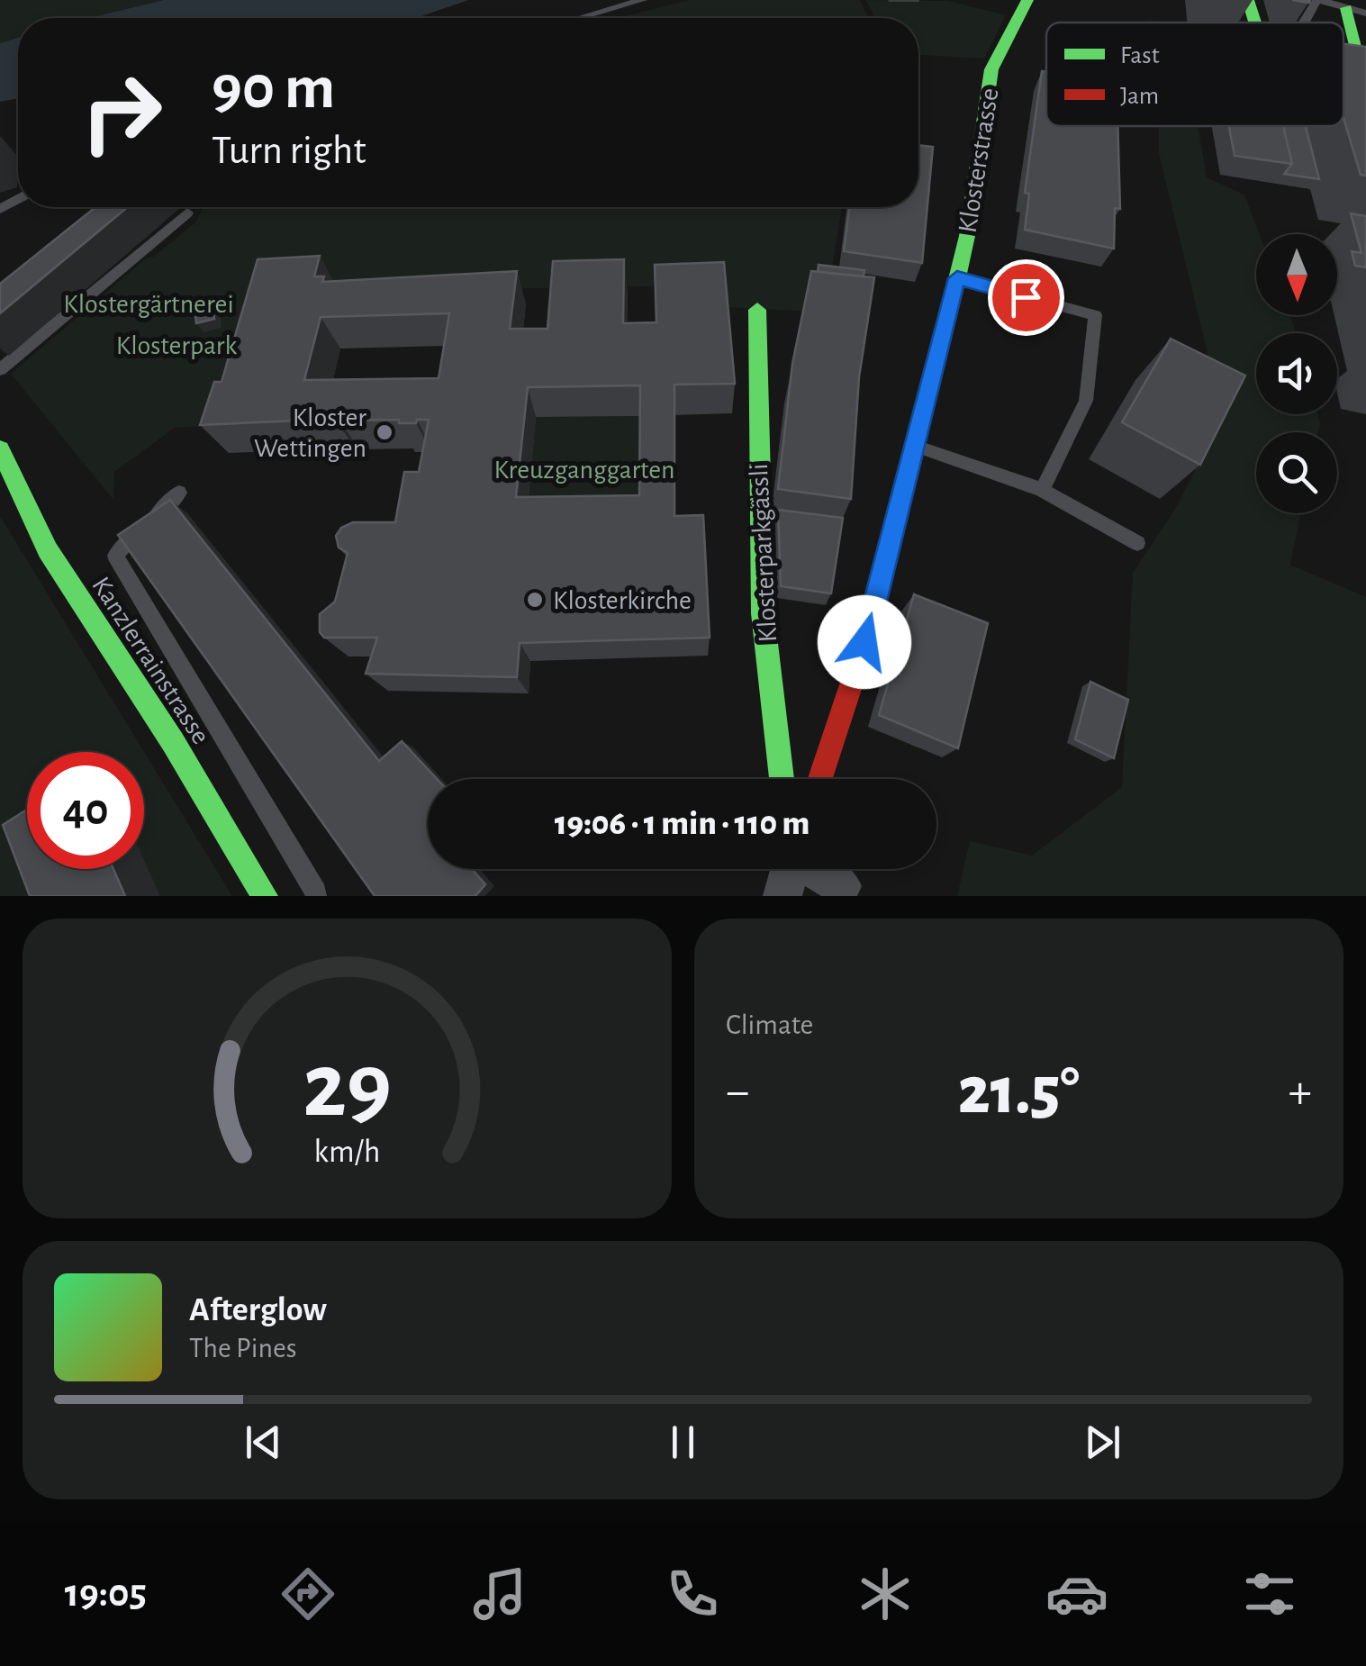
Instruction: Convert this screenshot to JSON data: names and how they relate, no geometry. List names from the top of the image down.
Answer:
{
  "streets": {
    "street": ["Klosterstrasse", "Klosterparkgässli", "Kanzlerrainstrasse"]
  },
  "parks": ["Klostergärtnerei", "Klosterpark", "Kreuzganggarten"],
  "places": ["Kloster Wettingen", "Klosterkirche"],
  "legend": ["Fast", "Jam"],
  "north": "bottom",
  "page": {
    "turn": ["90 m", "Turn right"],
    "limit": "40",
    "trip": "19:06 · 1 min · 110 m",
    "tile": "Climate",
    "heat": ["−", "21.5°", "+"],
    "song": ["Afterglow", "The Pines"],
    "tabs": "19:05",
    "gauge": ["29", "km/h"]
  }
}
